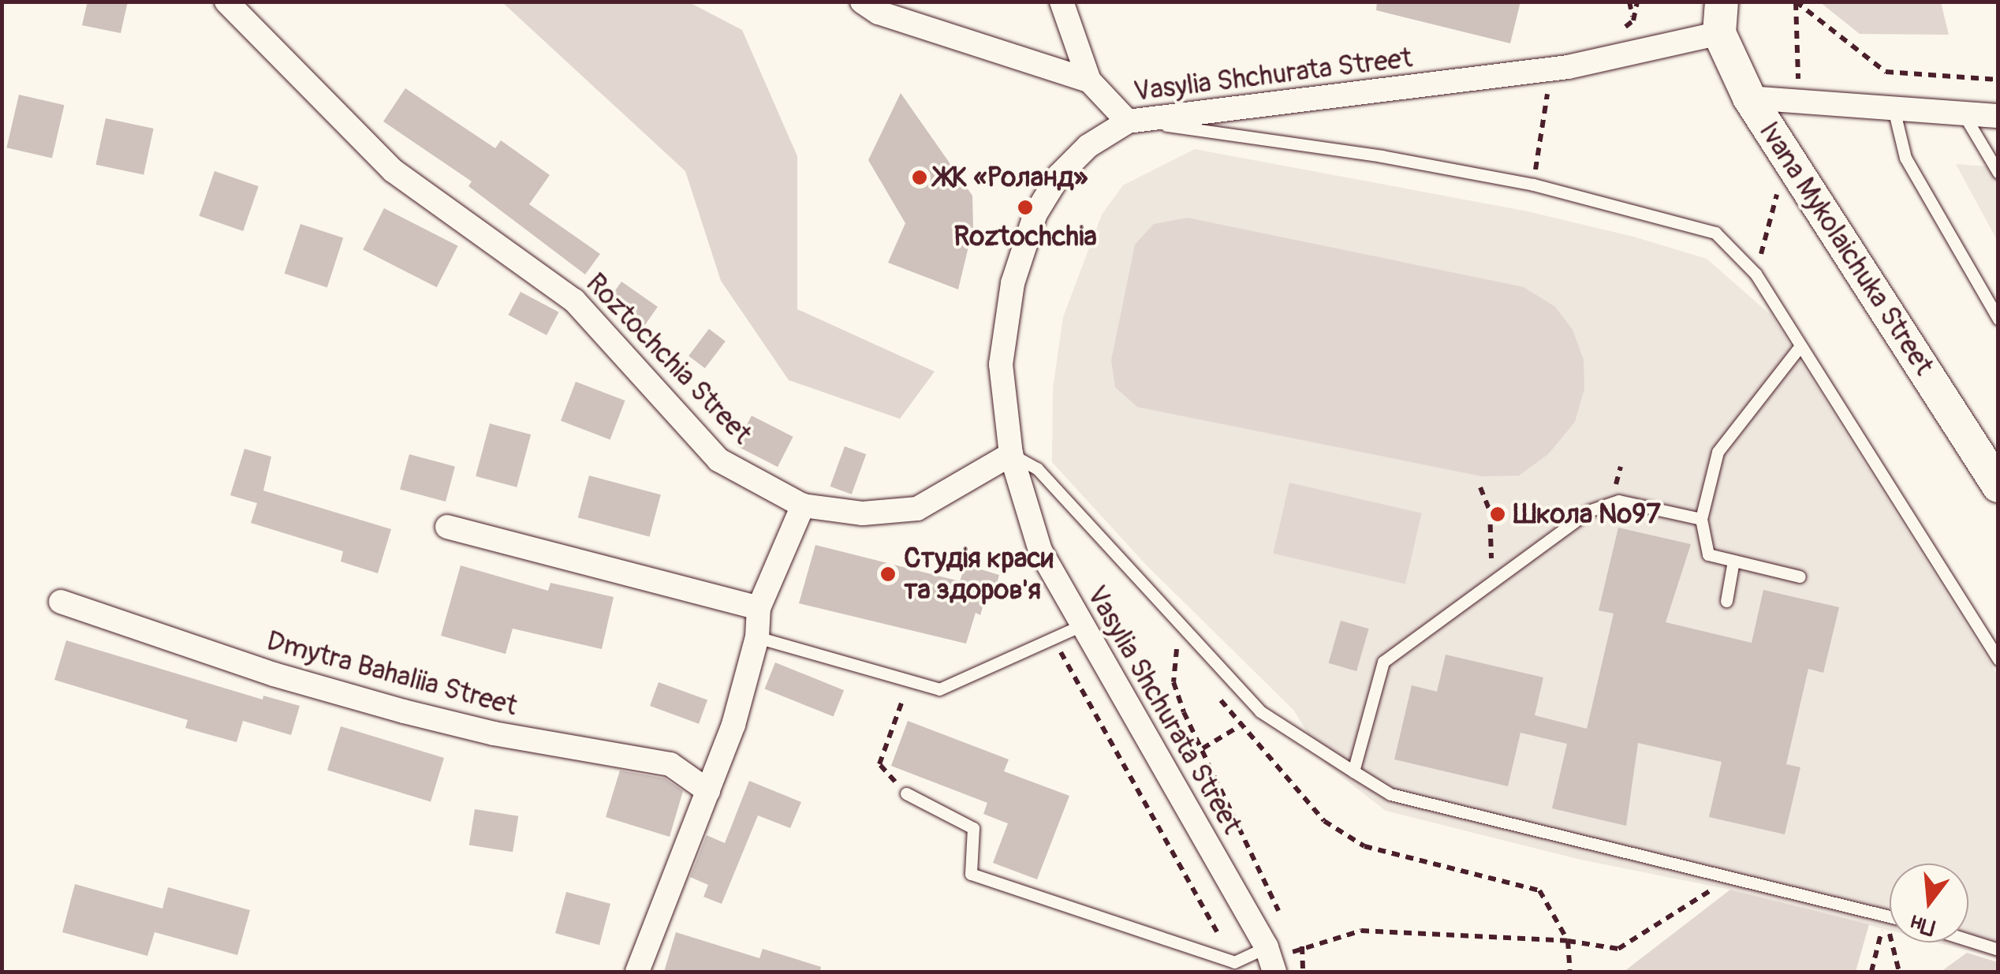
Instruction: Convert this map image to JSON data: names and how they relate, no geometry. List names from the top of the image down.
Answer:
{
  "streets": {
    "street": [
      "Vasylia Shchurata Street",
      "Ivana Mykolaichuka Street",
      "Roztochchia Street",
      "Dmytra Bahaliia Street"
    ]
  },
  "crossings": [
    ["Vasylia Shchurata Street", "Ivana Mykolaichuka Street"],
    ["Vasylia Shchurata Street", "Roztochchia Street"]
  ],
  "places": [
    "ЖК «Роланд»",
    "Roztochchia",
    "Школа №97",
    "Студія краси та здоров'я"
  ],
  "north": "bottom"
}
